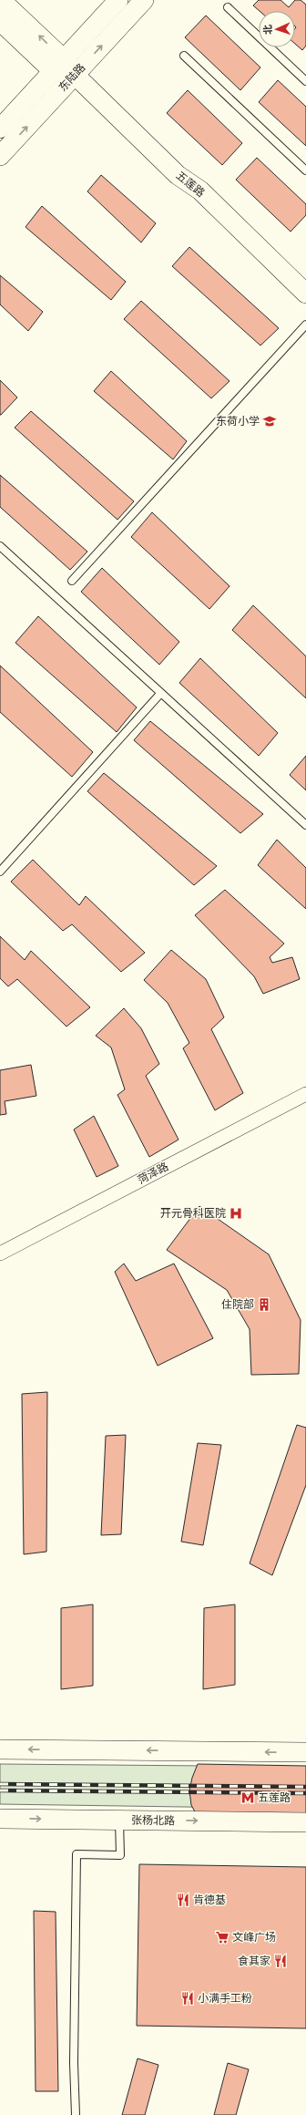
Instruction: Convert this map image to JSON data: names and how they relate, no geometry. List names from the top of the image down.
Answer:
{
  "streets": {
    "main road": ["东陆路", "五莲路", "张杨北路"],
    "street": ["菏泽路"]
  },
  "crossings": [
    ["东陆路", "五莲路"]
  ],
  "places": {
    "school or university": ["东荷小学"],
    "hospital": ["开元骨科医院"],
    "building": ["住院部"],
    "metro station": ["五莲路"],
    "restaurant": ["肯德基", "食其家", "小满手工粉"],
    "supermarket": ["文峰广场"]
  },
  "north": "left"
}
